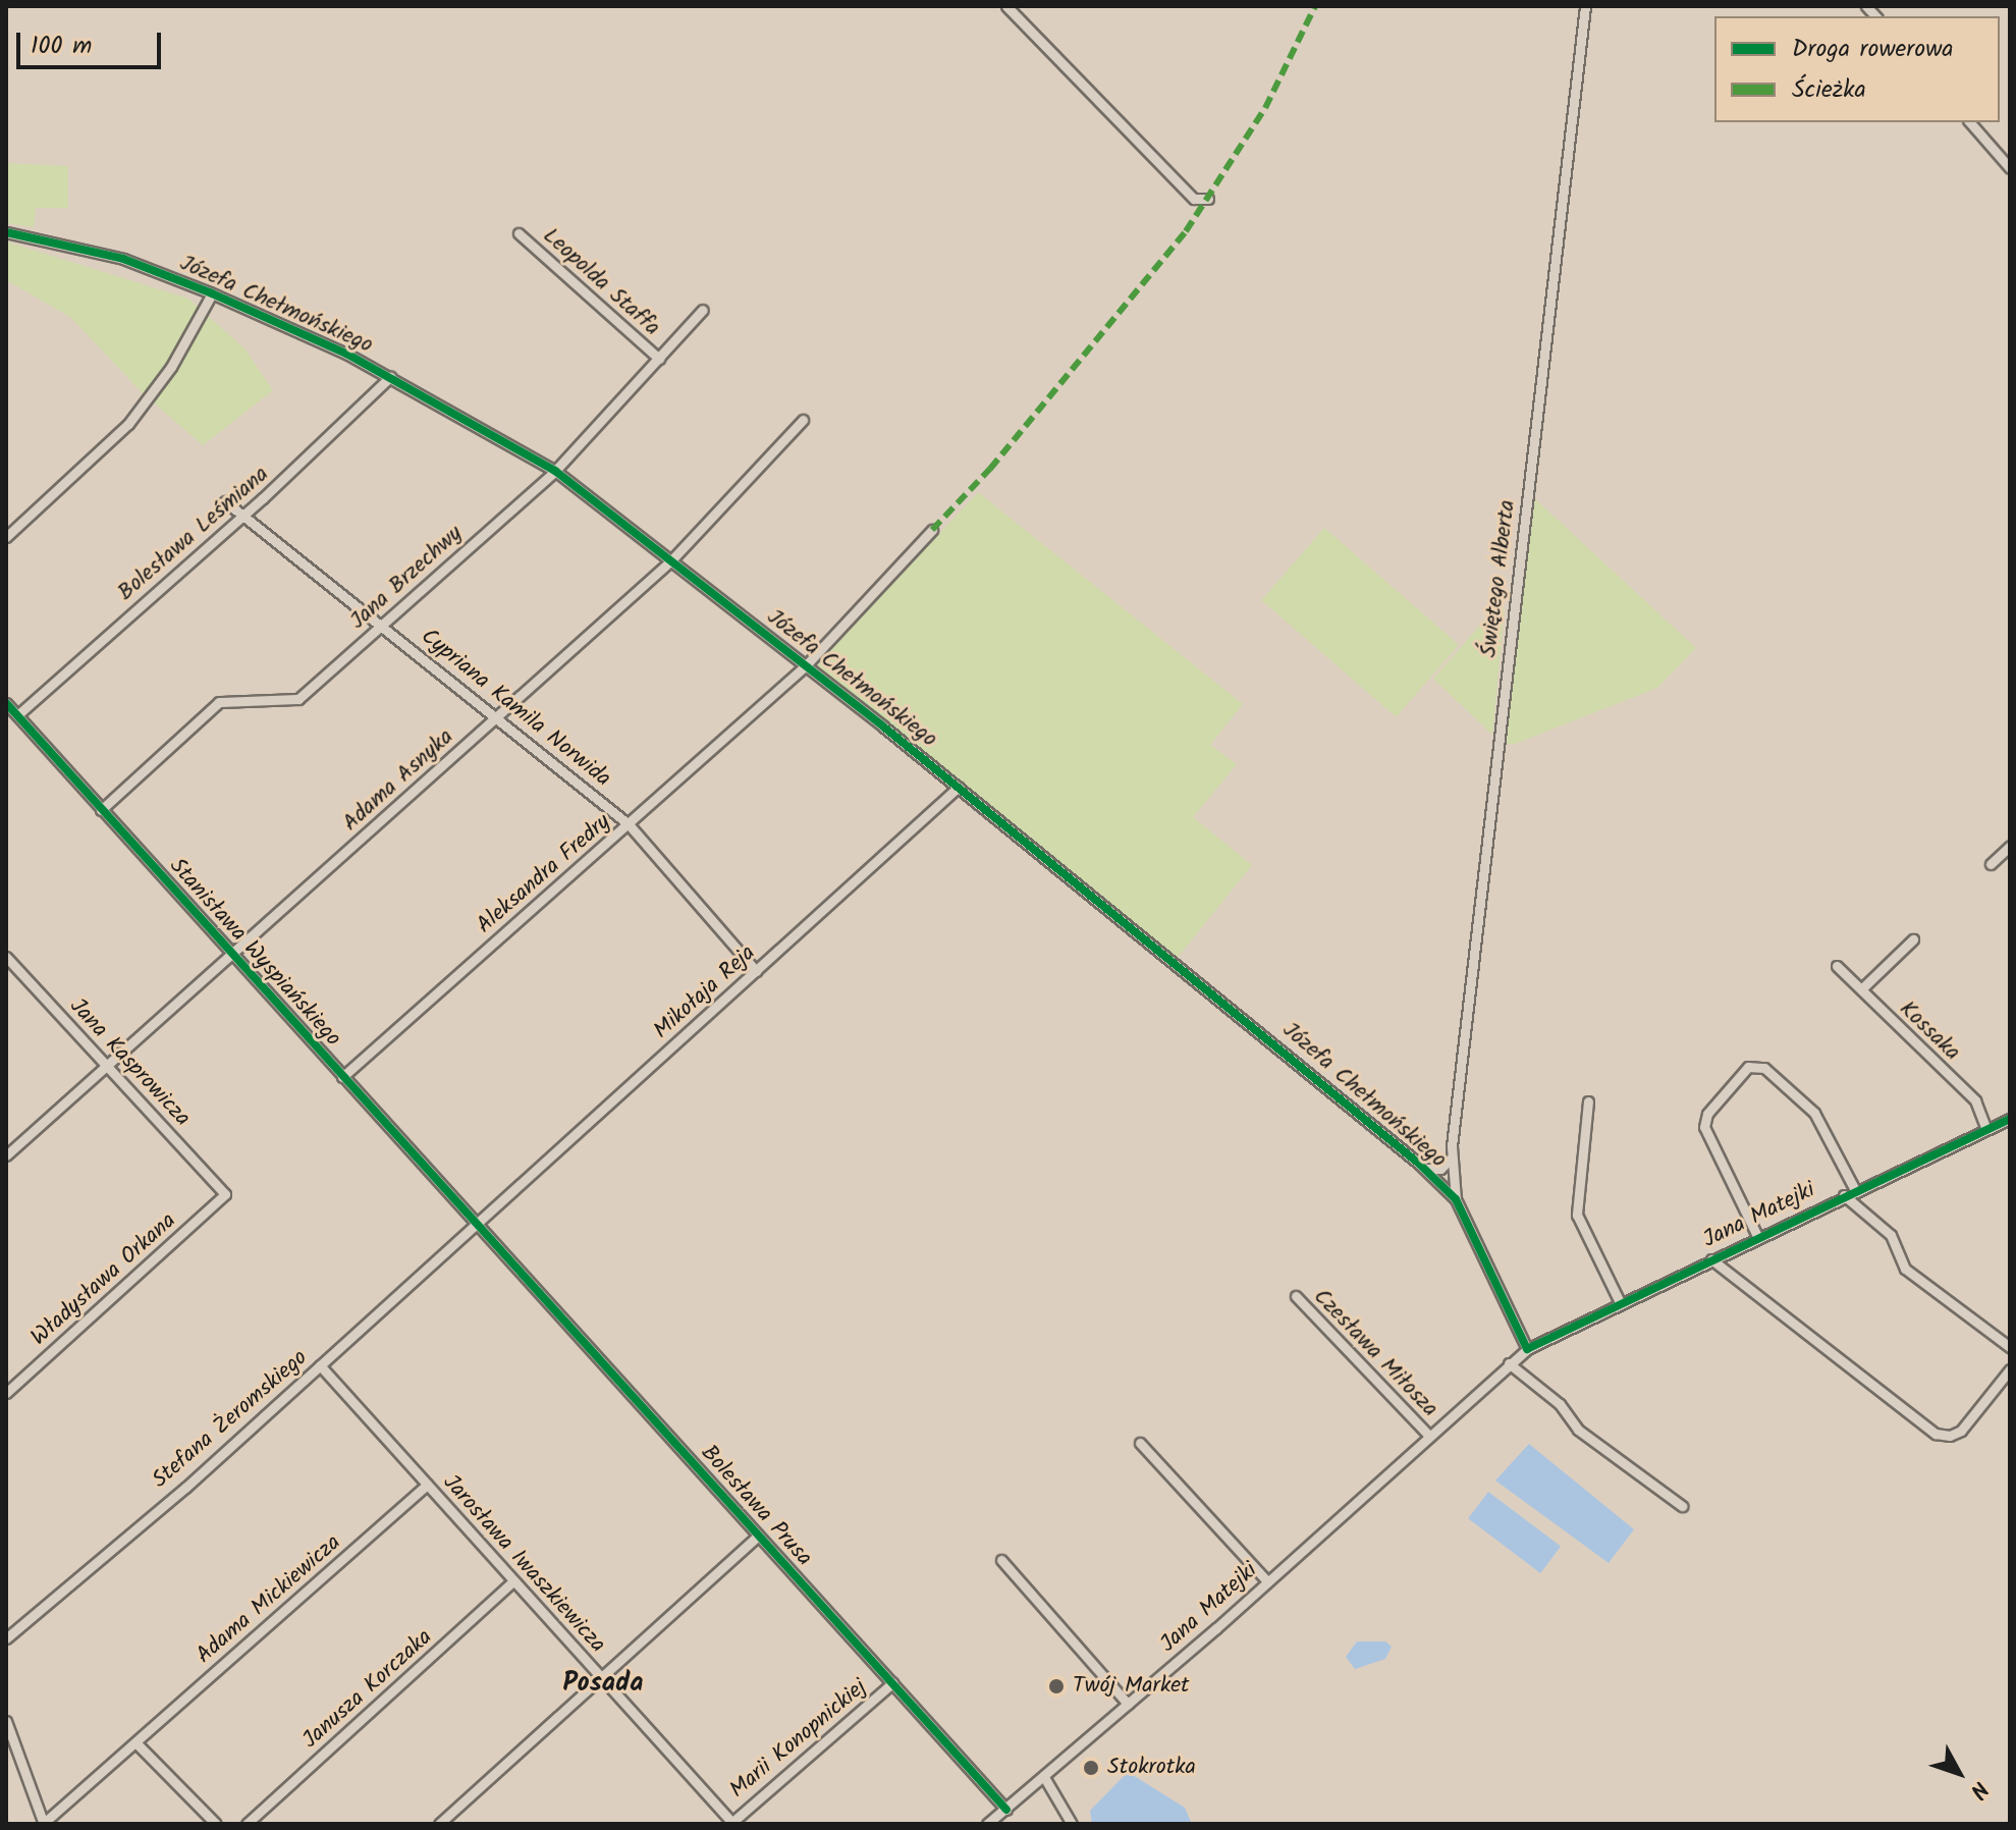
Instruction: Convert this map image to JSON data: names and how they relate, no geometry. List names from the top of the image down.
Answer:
{
  "streets": {
    "street": [
      "Leopolda Staffa",
      "Józefa Chełmońskiego",
      "Bolesława Leśmiana",
      "Jana Brzechwy",
      "Świętego Alberta",
      "Cypriana Kamila Norwida",
      "Adama Asnyka",
      "Aleksandra Fredry",
      "Stanisława Wyspiańskiego",
      "Mikołaja Reja",
      "Kossaka",
      "Jana Kasprowicza",
      "Jana Matejki",
      "Władysława Orkana",
      "Czesława Miłosza",
      "Stefana Żeromskiego",
      "Bolesława Prusa",
      "Jarosława Iwaszkiewicza",
      "Adama Mickiewicza",
      "Janusza Korczaka",
      "Marii Konopnickiej"
    ]
  },
  "crossings": [
    ["Leopolda Staffa", "Jana Brzechwy"],
    ["Józefa Chełmońskiego", "Bolesława Leśmiana"],
    ["Józefa Chełmońskiego", "Jana Brzechwy"],
    ["Józefa Chełmońskiego", "Świętego Alberta"],
    ["Józefa Chełmońskiego", "Adama Asnyka"],
    ["Józefa Chełmońskiego", "Aleksandra Fredry"],
    ["Józefa Chełmońskiego", "Mikołaja Reja"],
    ["Józefa Chełmońskiego", "Jana Matejki"],
    ["Bolesława Leśmiana", "Cypriana Kamila Norwida"],
    ["Bolesława Leśmiana", "Stanisława Wyspiańskiego"],
    ["Jana Brzechwy", "Cypriana Kamila Norwida"],
    ["Jana Brzechwy", "Stanisława Wyspiańskiego"],
    ["Cypriana Kamila Norwida", "Adama Asnyka"],
    ["Cypriana Kamila Norwida", "Aleksandra Fredry"],
    ["Cypriana Kamila Norwida", "Mikołaja Reja"],
    ["Adama Asnyka", "Stanisława Wyspiańskiego"],
    ["Adama Asnyka", "Jana Kasprowicza"],
    ["Aleksandra Fredry", "Stanisława Wyspiańskiego"],
    ["Stanisława Wyspiańskiego", "Mikołaja Reja"],
    ["Stanisława Wyspiańskiego", "Stefana Żeromskiego"],
    ["Stanisława Wyspiańskiego", "Bolesława Prusa"],
    ["Mikołaja Reja", "Stefana Żeromskiego"],
    ["Mikołaja Reja", "Bolesława Prusa"],
    ["Kossaka", "Jana Matejki"],
    ["Jana Kasprowicza", "Władysława Orkana"],
    ["Jana Matejki", "Czesława Miłosza"],
    ["Jana Matejki", "Bolesława Prusa"],
    ["Stefana Żeromskiego", "Bolesława Prusa"],
    ["Stefana Żeromskiego", "Jarosława Iwaszkiewicza"],
    ["Bolesława Prusa", "Marii Konopnickiej"],
    ["Jarosława Iwaszkiewicza", "Adama Mickiewicza"],
    ["Jarosława Iwaszkiewicza", "Janusza Korczaka"],
    ["Jarosława Iwaszkiewicza", "Marii Konopnickiej"]
  ],
  "districts": ["Posada"],
  "places": ["Twój Market", "Stokrotka"],
  "legend": ["Droga rowerowa", "Ścieżka"],
  "scale_bar": "100 m",
  "north": "bottom right"
}
